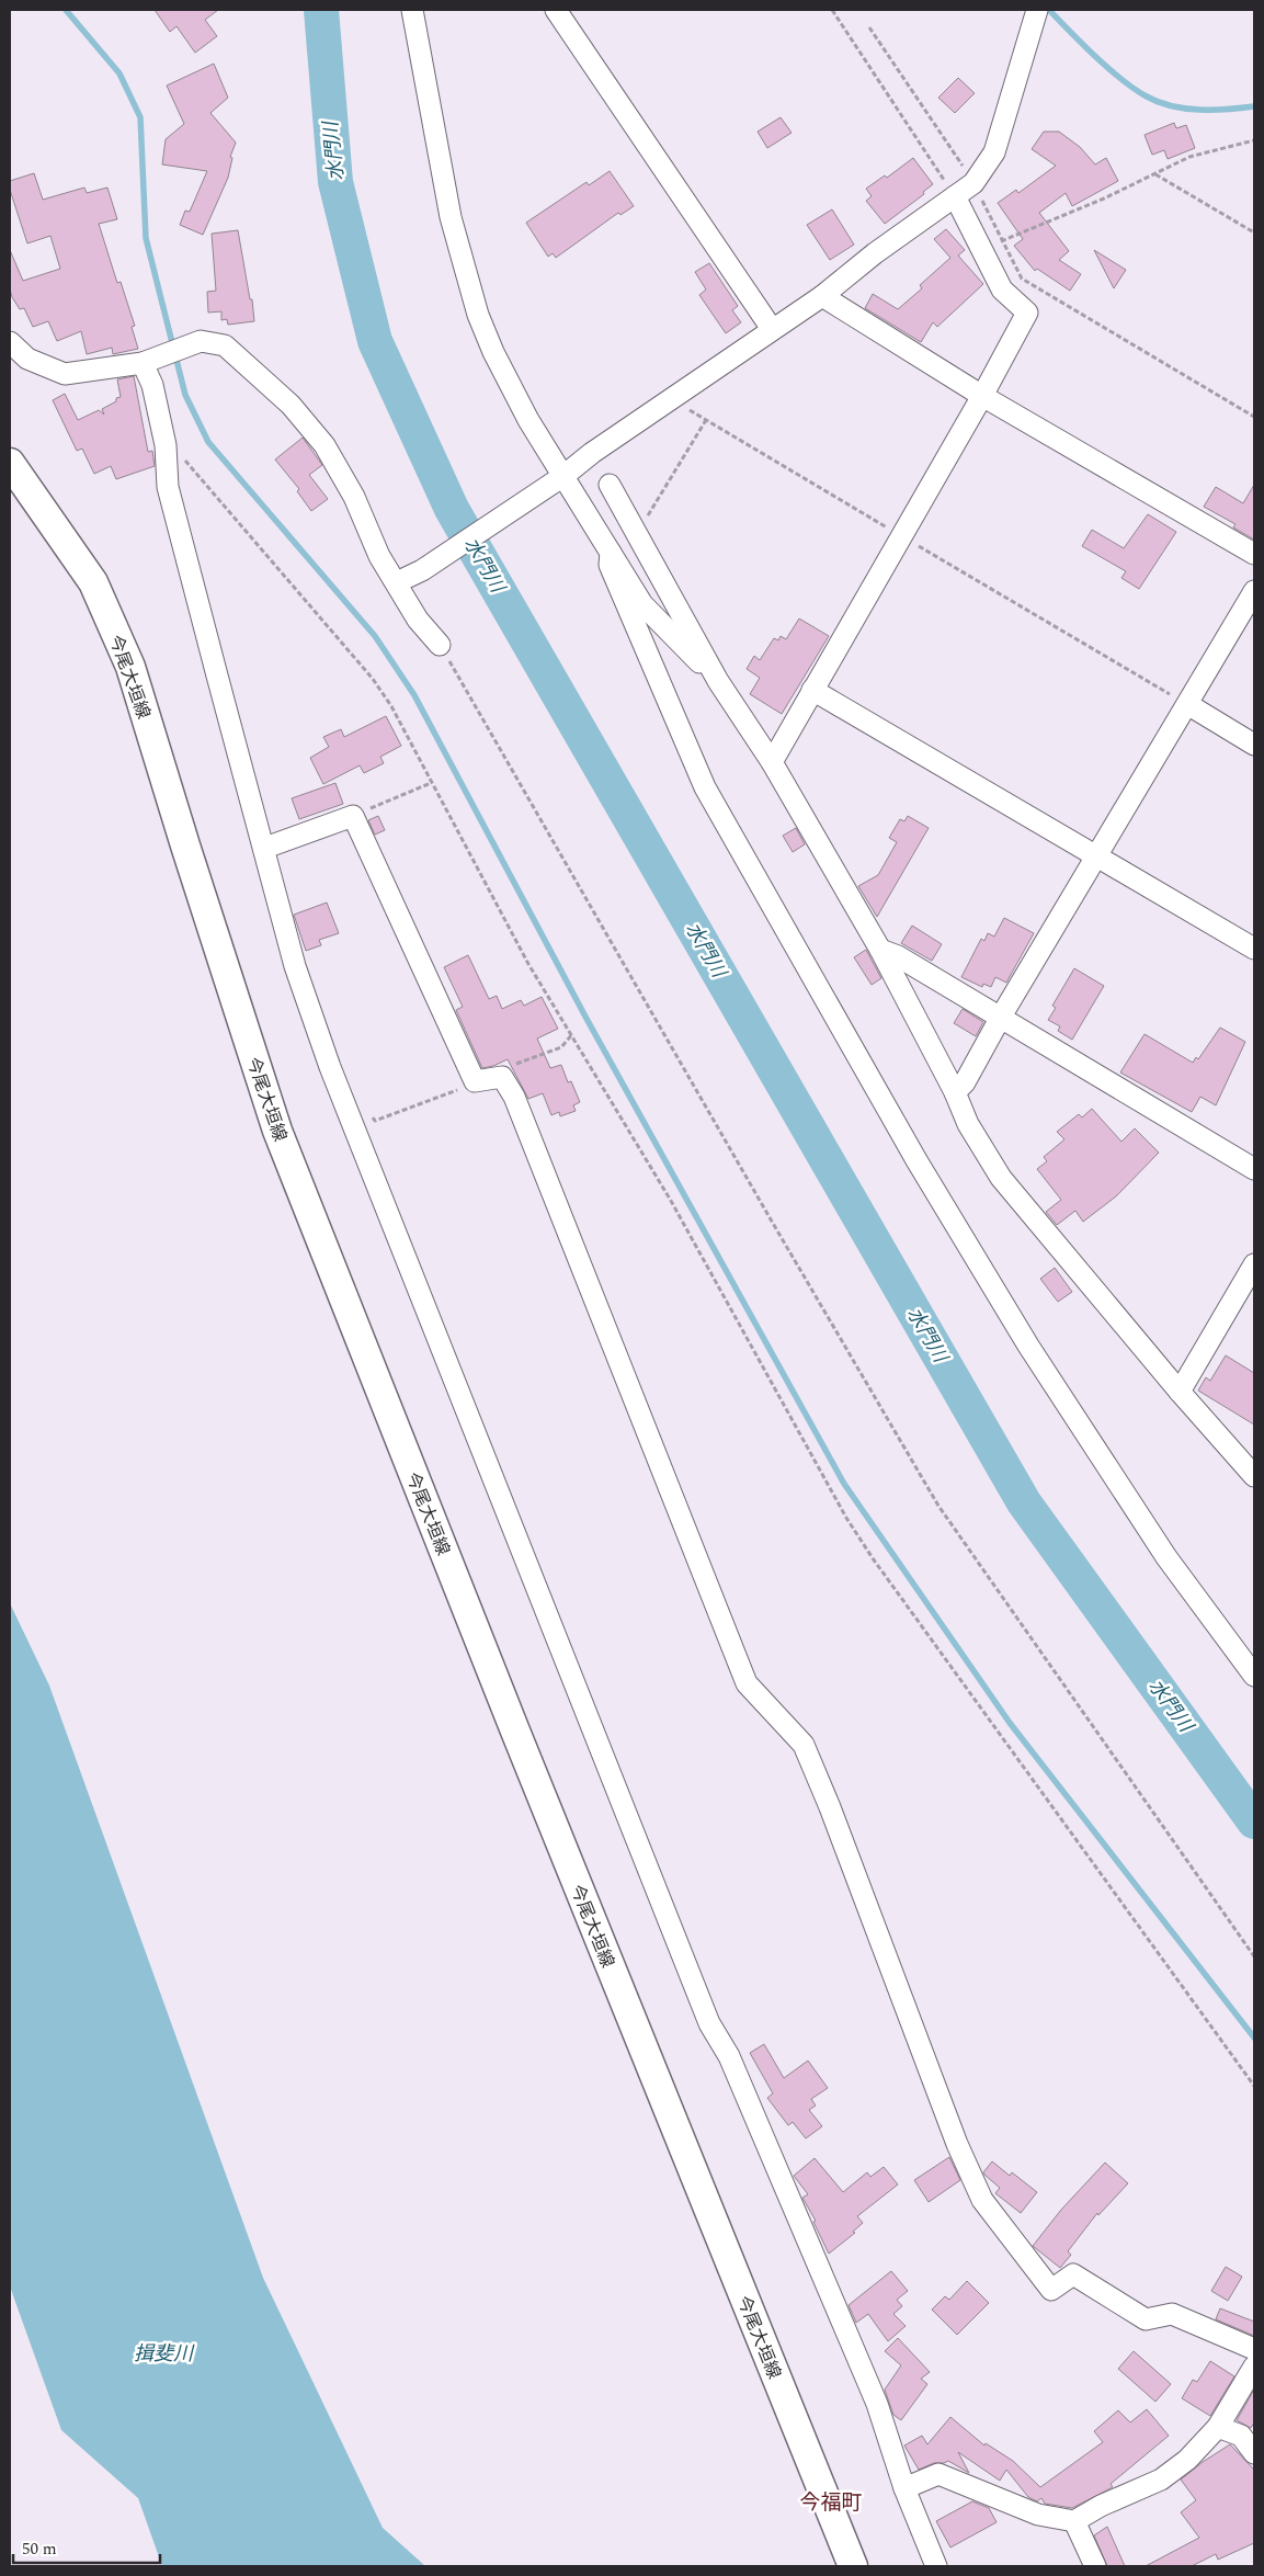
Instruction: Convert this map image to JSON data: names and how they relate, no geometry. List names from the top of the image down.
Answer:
{
  "streets": {
    "main road": ["今尾大垣線"]
  },
  "districts": ["今福町"],
  "water": ["水門川", "揖斐川"],
  "scale_bar": "50 m"
}
